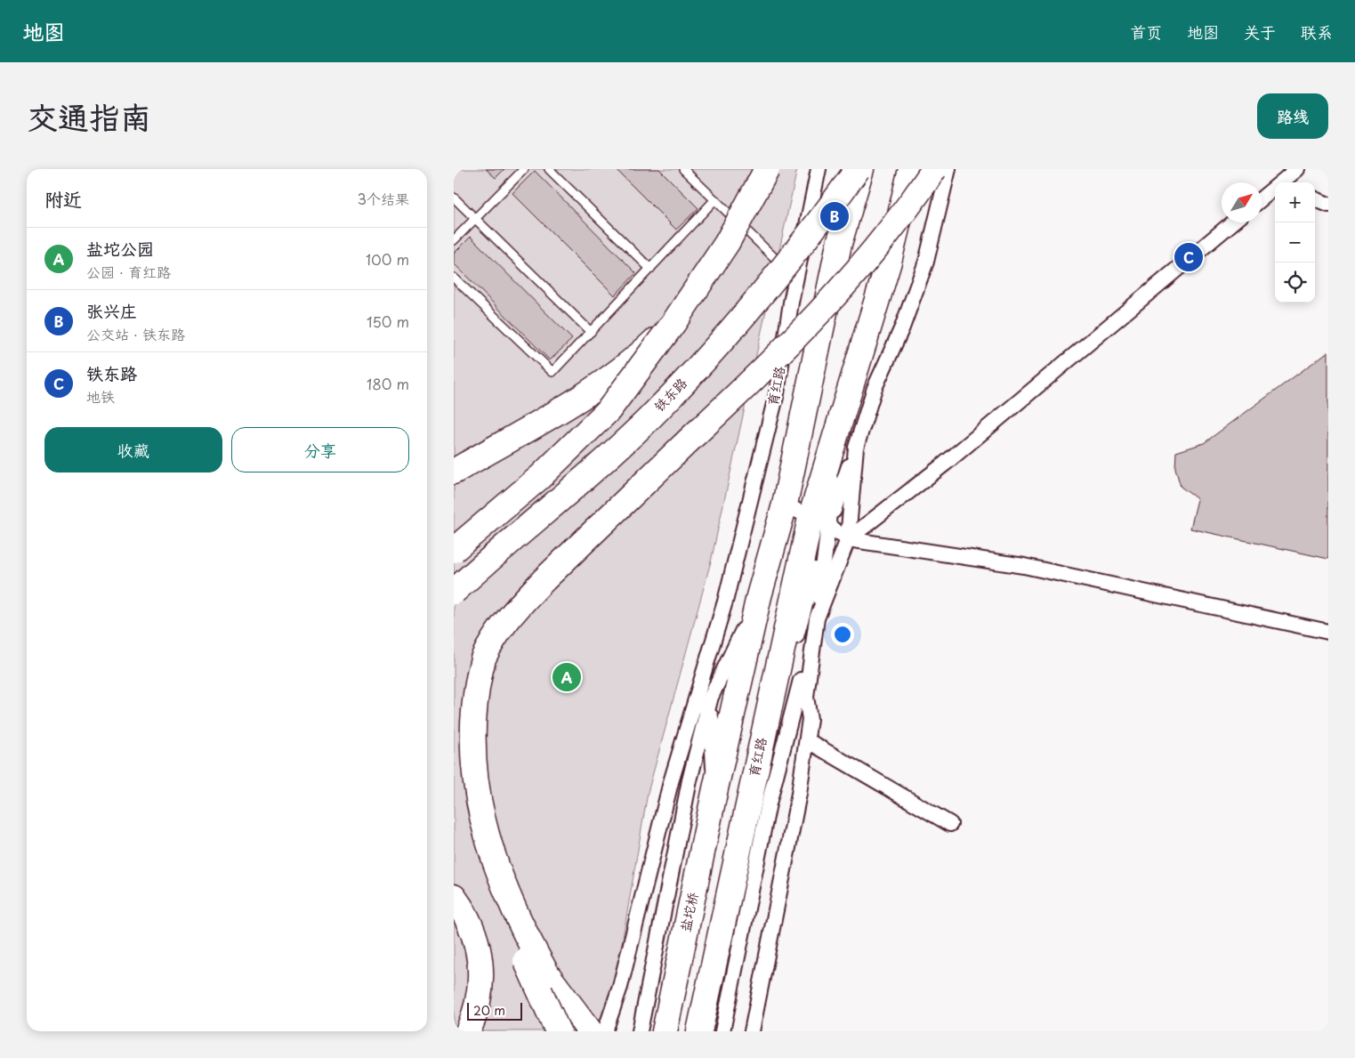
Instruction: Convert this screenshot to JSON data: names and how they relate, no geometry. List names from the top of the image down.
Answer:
{
  "streets": {
    "highway": ["育红路", "铁东路", "盐坨桥"]
  },
  "crossings": [
    ["育红路", "盐坨桥"]
  ],
  "scale_bar": "20 m",
  "north": "top right",
  "page": {
    "header": "地图",
    "nav": [
      "首页",
      "地图",
      "关于",
      "联系"
    ],
    "title": "交通指南",
    "buttons": [
      "路线",
      ["收藏", "分享"]
    ],
    "heading": ["附近", "3个结果"],
    "map_buttons": ["+", "−"],
    "pins": ["B", "C", "A"],
    "list": [
      {
        "mark": "A",
        "name": "盐坨公园",
        "note": "公园 · 育红路",
        "value": "100 m"
      },
      {
        "mark": "B",
        "name": "张兴庄",
        "note": "公交站 · 铁东路",
        "value": "150 m"
      },
      {
        "mark": "C",
        "name": "铁东路",
        "note": "地铁",
        "value": "180 m"
      }
    ],
    "scale": "20 m"
  }
}
